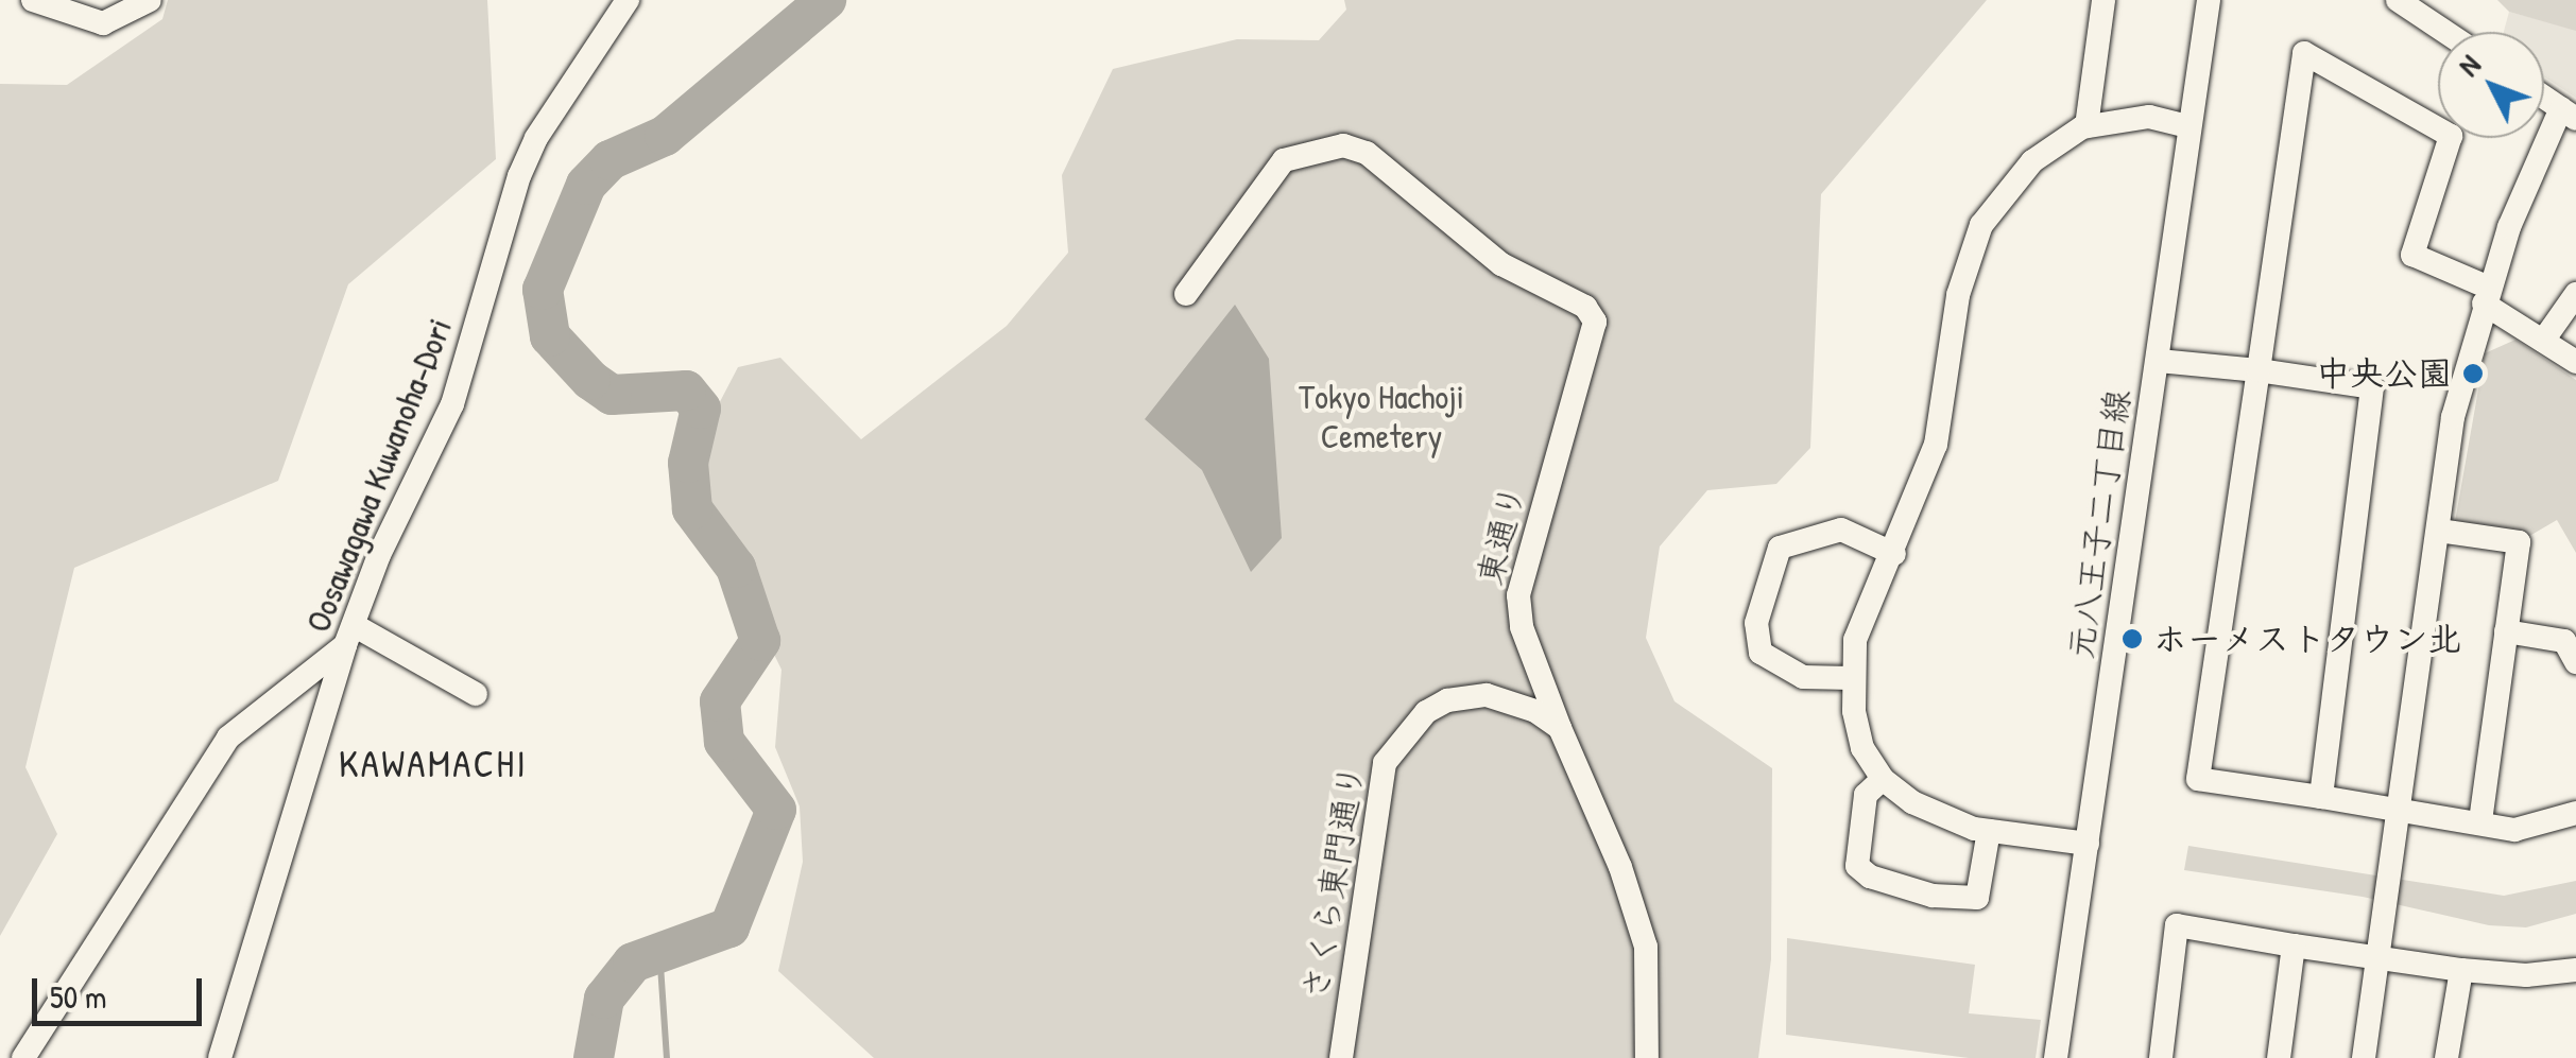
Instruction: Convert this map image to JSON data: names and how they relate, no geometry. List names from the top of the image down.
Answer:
{
  "streets": {
    "street": [
      "Oosawagawa Kuwanoha-Dori",
      "元八王子二丁目線",
      "東通り",
      "さくら東門通り"
    ]
  },
  "crossings": [
    ["東通り", "さくら東門通り"]
  ],
  "districts": ["KAWAMACHI"],
  "parks": ["Tokyo Hachoji Cemetery"],
  "places": ["中央公園", "ホーメストタウン北"],
  "scale_bar": "50 m",
  "north": "top left"
}
